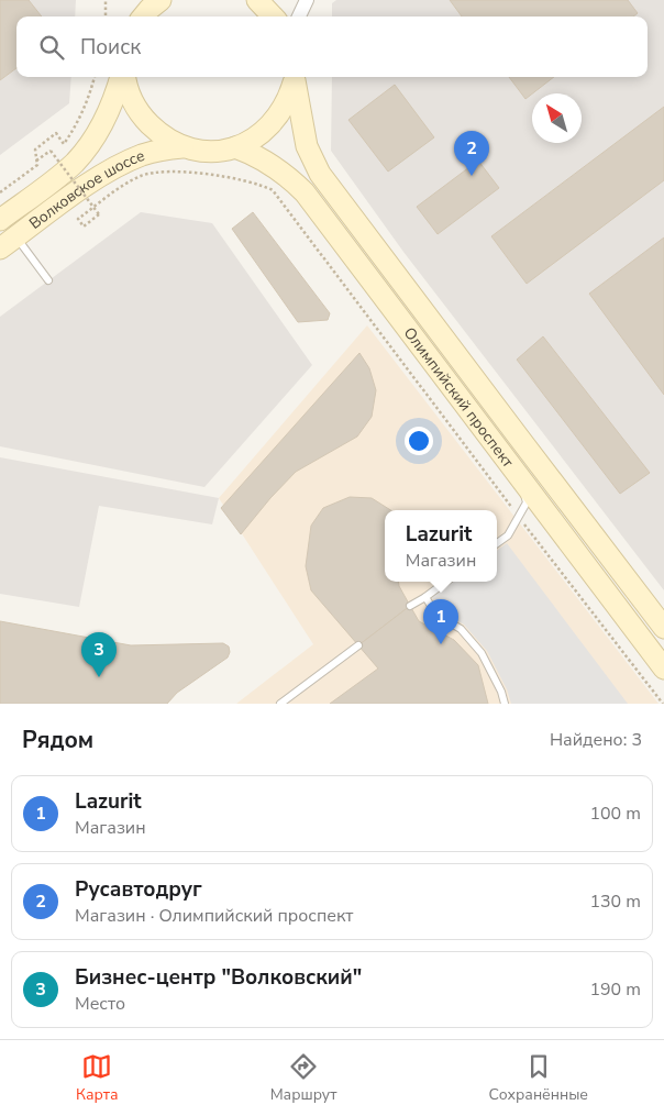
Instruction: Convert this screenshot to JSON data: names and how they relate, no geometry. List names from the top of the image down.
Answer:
{
  "streets": {
    "main road": ["Волковское шоссе", "Олимпийский проспект"]
  },
  "north": "top left",
  "page": {
    "search": "Поиск",
    "pins": ["2", "1", "3"],
    "popup": ["Lazurit", "Магазин"],
    "heading": ["Рядом", "Найдено: 3"],
    "list": [
      {
        "mark": "1",
        "name": "Lazurit",
        "note": "Магазин",
        "value": "100 m"
      },
      {
        "mark": "2",
        "name": "Русавтодруг",
        "note": "Магазин · Олимпийский проспект",
        "value": "130 m"
      },
      {
        "mark": "3",
        "name": "Бизнес-центр \"Волковский\"",
        "note": "Место",
        "value": "190 m"
      }
    ],
    "nav": ["Карта", "Маршрут", "Сохранённые"]
  }
}
